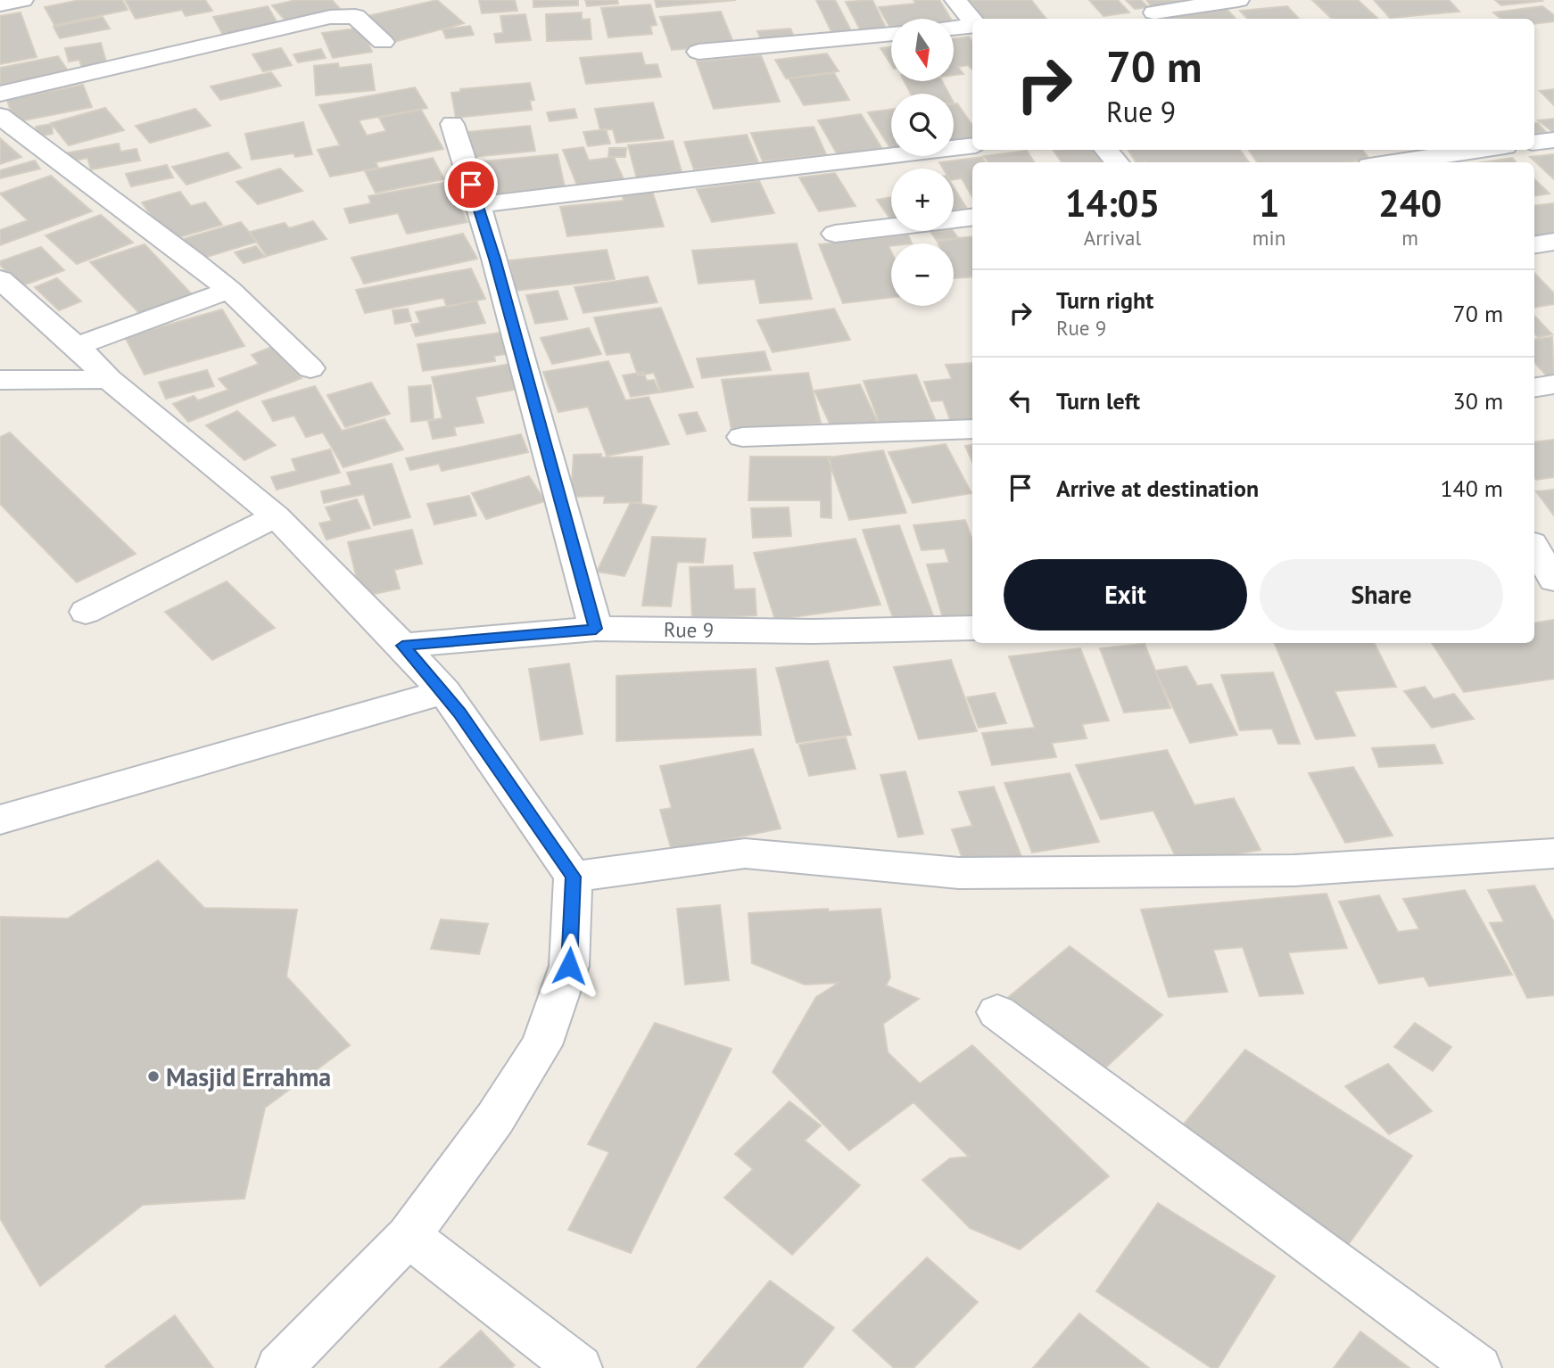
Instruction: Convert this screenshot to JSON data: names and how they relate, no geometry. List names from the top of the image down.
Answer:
{
  "streets": {
    "street": ["Rue 9"]
  },
  "places": ["Masjid Errahma"],
  "north": "bottom",
  "page": {
    "map_buttons": ["+", "−"],
    "turn": ["70 m", "Rue 9"],
    "eta": [
      "14:05",
      "Arrival",
      "1",
      "min",
      "240",
      "m"
    ],
    "list": [
      {
        "name": "Turn right",
        "note": "Rue 9",
        "value": "70 m"
      },
      {
        "name": "Turn left",
        "value": "30 m"
      },
      {
        "name": "Arrive at destination",
        "value": "140 m"
      }
    ],
    "buttons": ["Exit", "Share"]
  }
}
